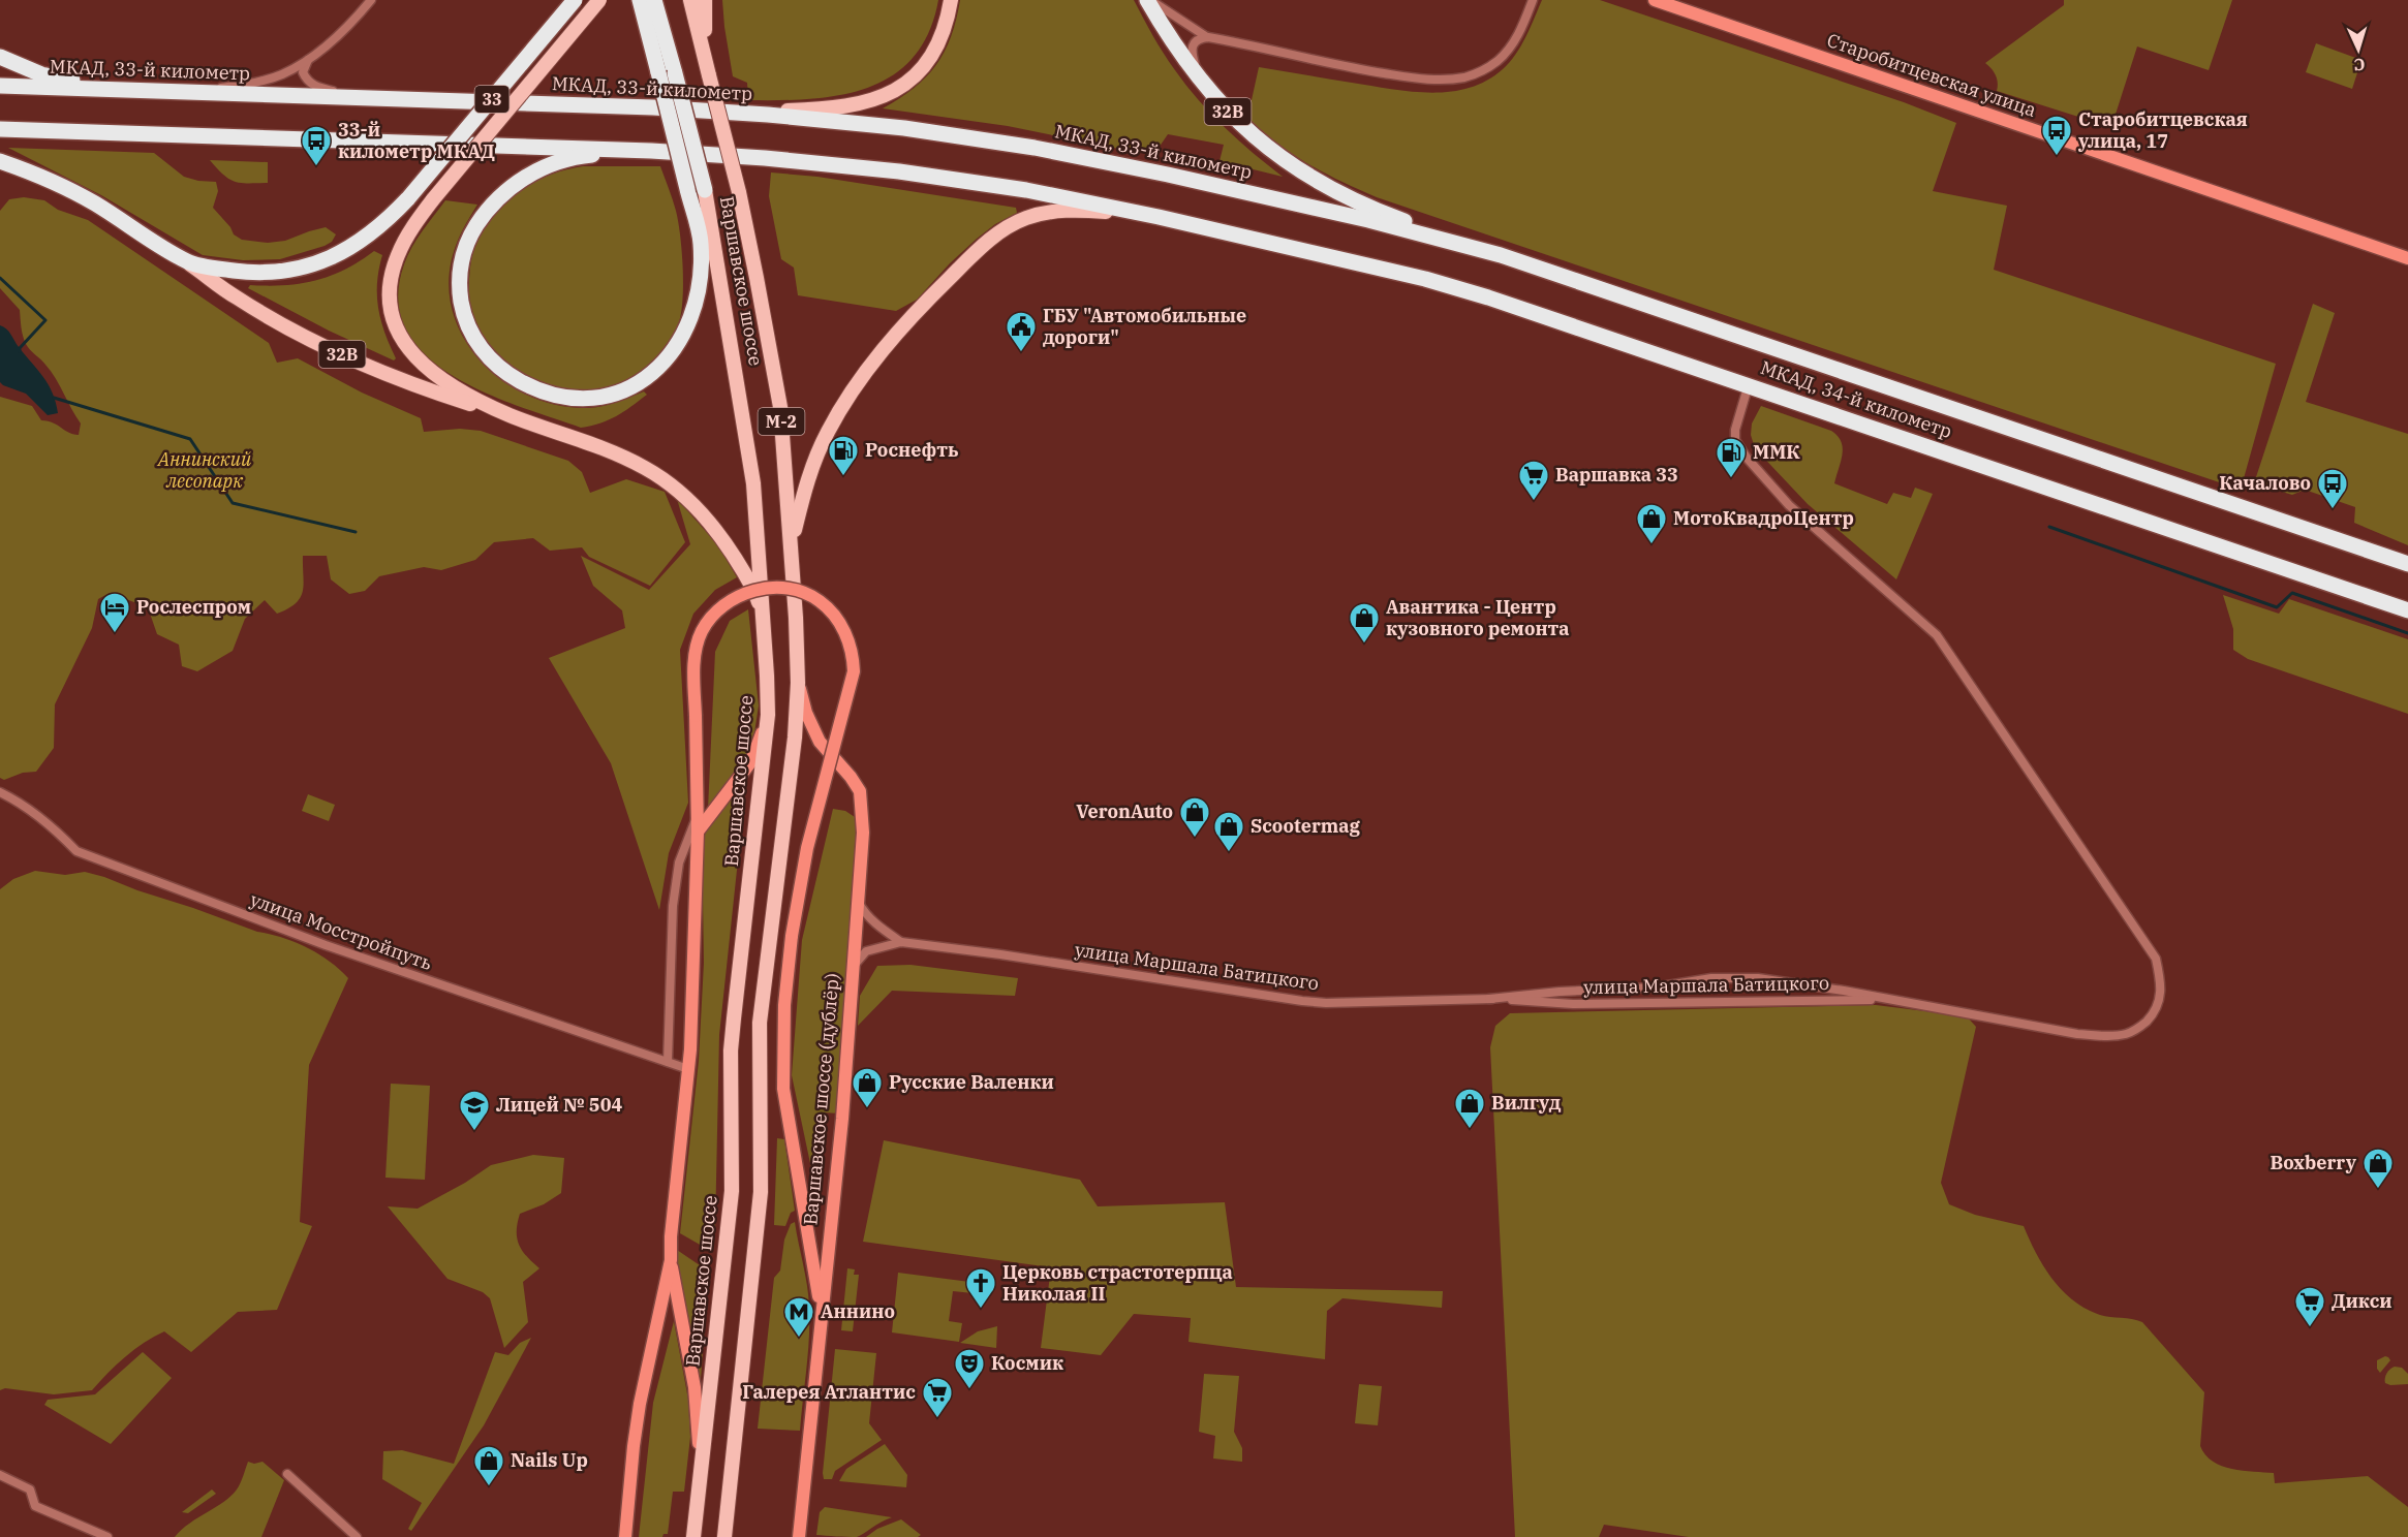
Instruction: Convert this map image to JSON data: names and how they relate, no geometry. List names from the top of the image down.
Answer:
{
  "streets": {
    "highway": [
      "МКАД, 33-й километр",
      "33",
      "32B",
      "Варшавское шоссе",
      "МКАД, 34-й километр",
      "М-2"
    ],
    "main road": ["Старобитцевская улица", "Варшавское шоссе (дублёр)"],
    "street": ["улица Мосстройпуть", "улица Маршала Батицкого"]
  },
  "crossings": [
    ["МКАД, 33-й километр", "МКАД, 34-й километр"],
    ["33", "32B"],
    ["32B", "МКАД, 34-й километр"],
    ["Варшавское шоссе", "Варшавское шоссе (дублёр)"],
    ["МКАД, 34-й километр", "улица Маршала Батицкого"],
    ["улица Маршала Батицкого", "Варшавское шоссе (дублёр)"]
  ],
  "parks": ["Аннинский лесопарк"],
  "places": {
    "bus stop": ["Старобитцевская улица, 17", "33-й километр МКАД", "Качалово"],
    "public building": ["ГБУ \"Автомобильные дороги\""],
    "fuel station": ["Роснефть", "ММК"],
    "supermarket": ["Варшавка 33", "Дикси", "Галерея Атлантис"],
    "shop": [
      "МотоКвадроЦентр",
      "Авантика - Центр кузовного ремонта",
      "VeronAuto",
      "Scootermag",
      "Русские Валенки",
      "Вилгуд",
      "Boxberry",
      "Nails Up"
    ],
    "hotel": ["Рослеспром"],
    "school or university": ["Лицей № 504"],
    "church": ["Церковь страстотерпца Николая II"],
    "metro station": ["Аннино"],
    "theatre": ["Космик"]
  },
  "north": "bottom"
}
